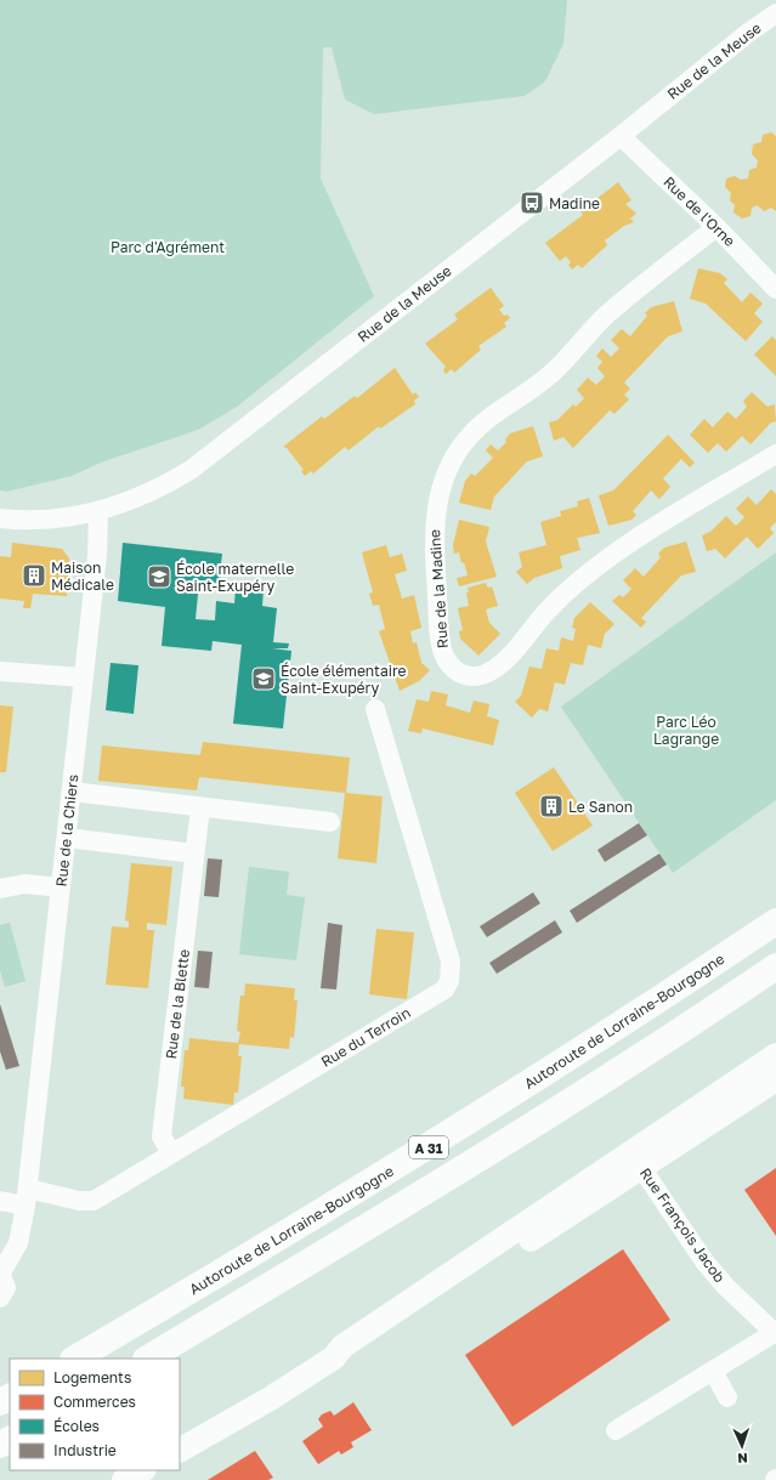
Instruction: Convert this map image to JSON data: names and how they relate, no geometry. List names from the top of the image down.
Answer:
{
  "streets": {
    "highway": ["Autoroute de Lorraine-Bourgogne", "A 31"],
    "street": [
      "Rue de la Meuse",
      "Rue de l'Orne",
      "Rue de la Madine",
      "Rue de la Chiers",
      "Rue de la Blette",
      "Rue du Terroin",
      "Rue François Jacob"
    ]
  },
  "crossings": [
    ["Rue de la Meuse", "Rue de l'Orne"],
    ["Rue de la Meuse", "Rue de la Chiers"],
    ["Rue de l'Orne", "Rue de la Madine"],
    ["Rue de la Chiers", "Rue du Terroin"],
    ["Rue de la Blette", "Rue du Terroin"]
  ],
  "parks": ["Parc d'Agrément", "Parc Léo Lagrange"],
  "places": {
    "bus stop": ["Madine"],
    "building": ["Maison Médicale", "Le Sanon"],
    "school or university": ["École maternelle Saint-Exupéry", "École élémentaire Saint-Exupéry"]
  },
  "legend": [
    "Logements",
    "Commerces",
    "Écoles",
    "Industrie"
  ],
  "north": "bottom"
}
